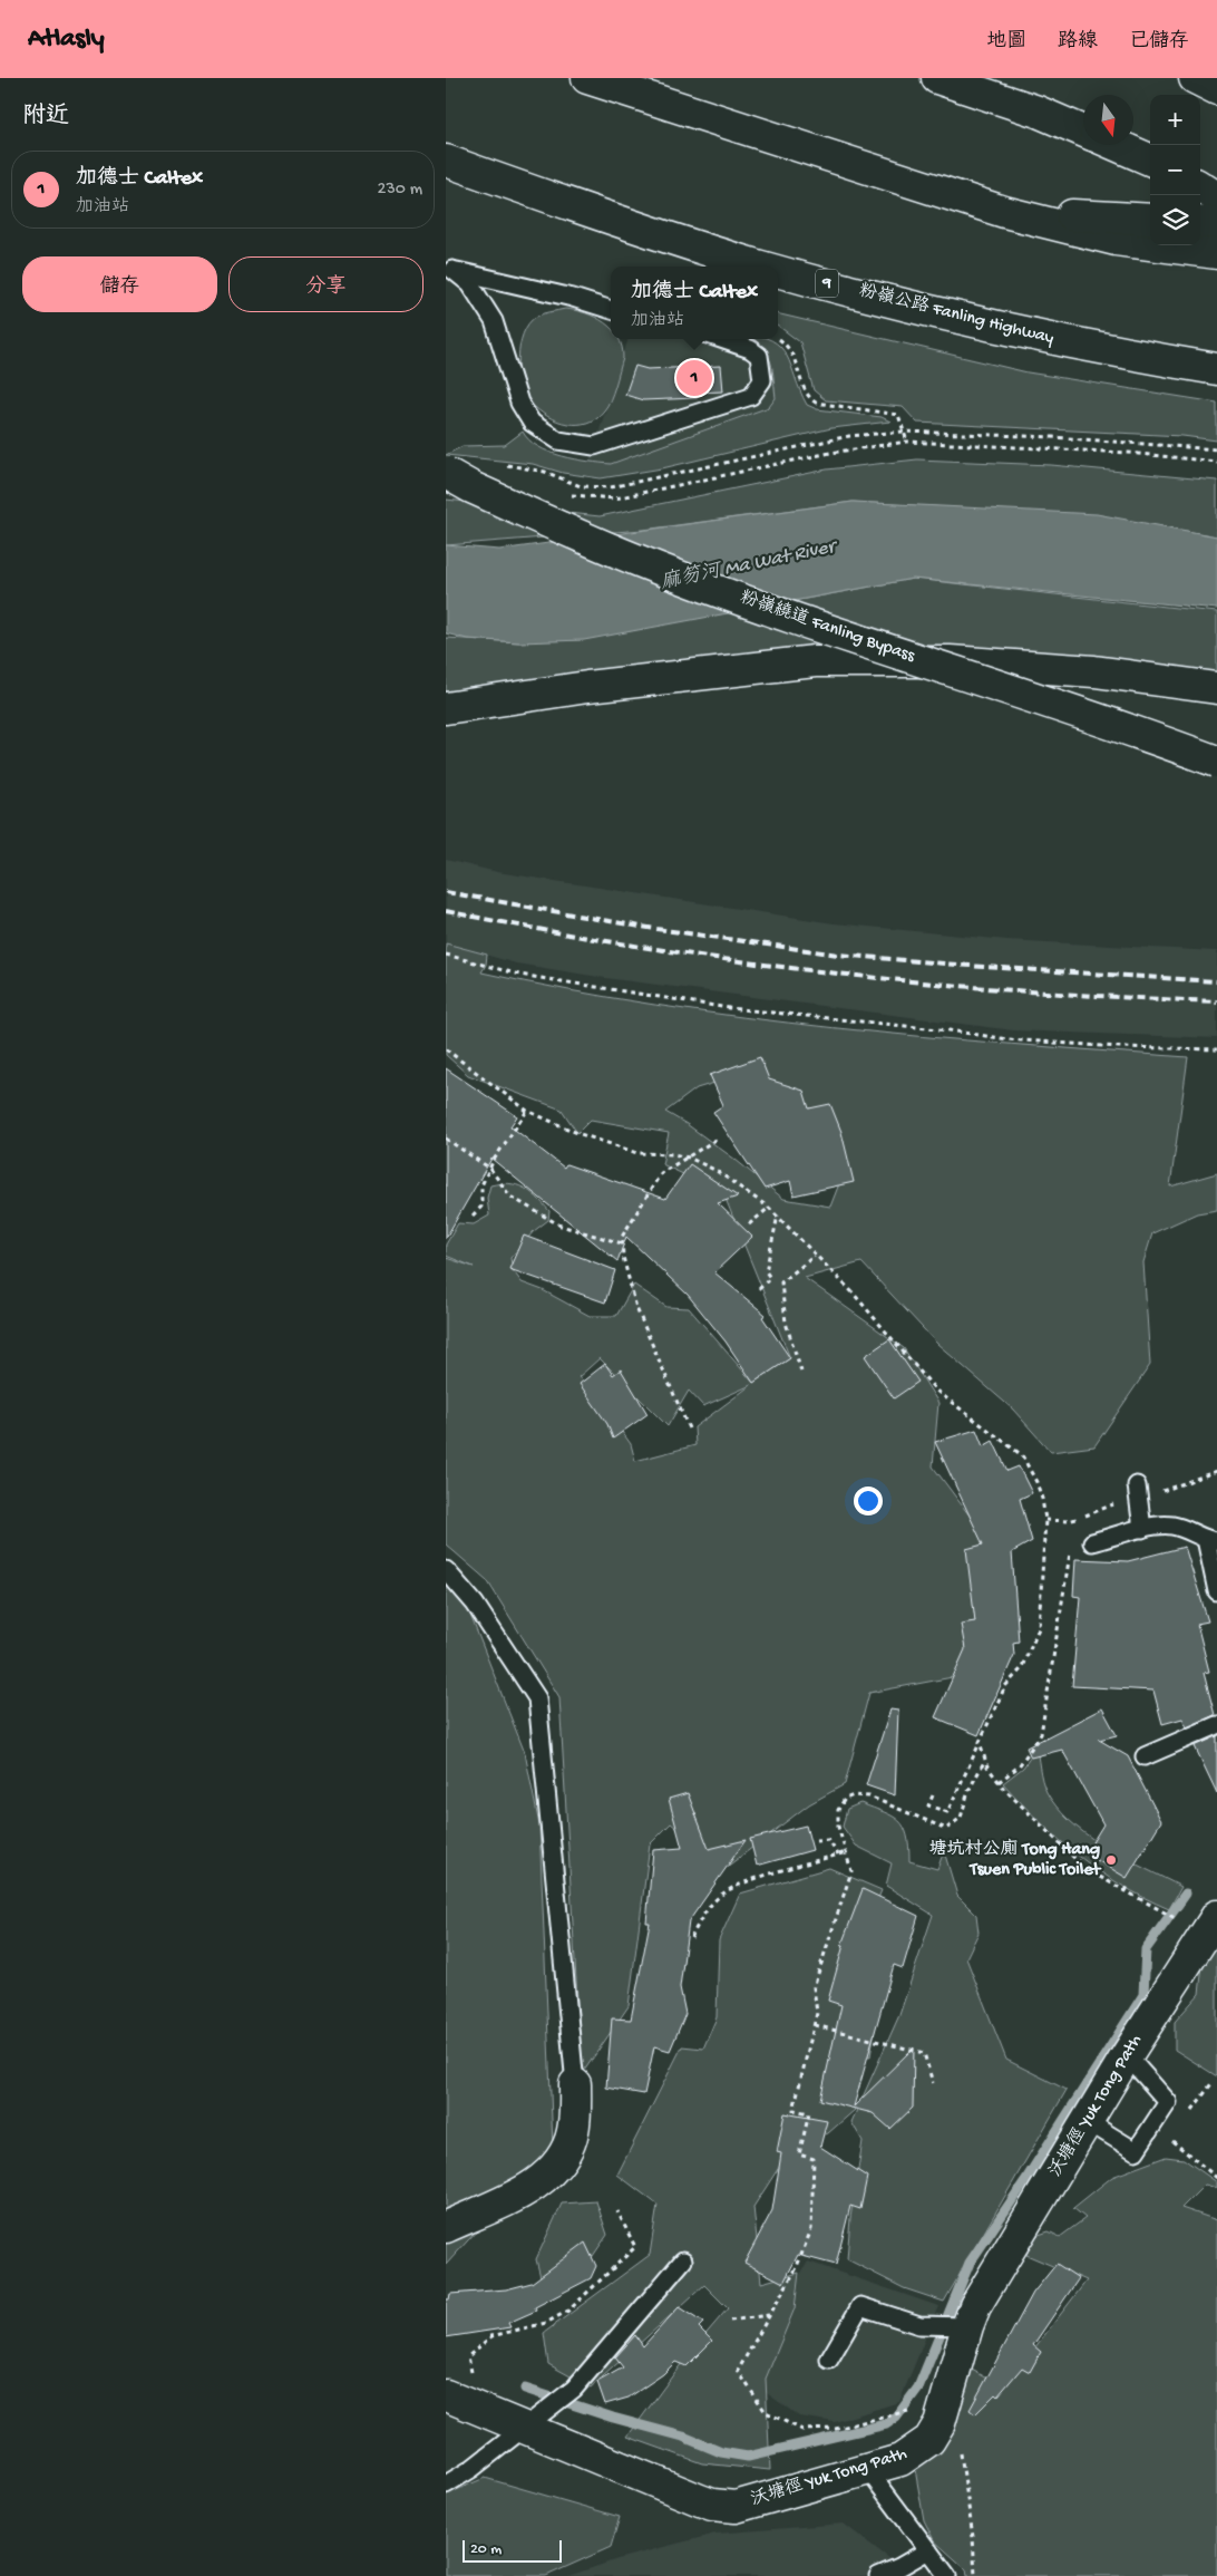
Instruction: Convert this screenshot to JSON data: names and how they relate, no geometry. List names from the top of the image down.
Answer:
{
  "streets": {
    "main road": [
      "9",
      "粉嶺公路 Fanling Highway",
      "粉嶺繞道 Fanling Bypass",
      "沃塘徑 Yuk Tong Path"
    ]
  },
  "water": ["麻笏河 Ma Wat River"],
  "places": ["塘坑村公廁 Tong Hang Tsuen Public Toilet"],
  "scale_bar": "20 m",
  "north": "bottom",
  "page": {
    "header": "Atlasly",
    "nav": ["地圖", "路線", "已儲存"],
    "heading": "附近",
    "map_buttons": ["+", "−"],
    "list": [
      {
        "mark": "1",
        "name": "加德士 Caltex",
        "note": "加油站",
        "value": "230 m"
      }
    ],
    "buttons": ["儲存", "分享"],
    "popup": ["加德士 Caltex", "加油站"],
    "pins": "1",
    "scale": "20 m"
  }
}
